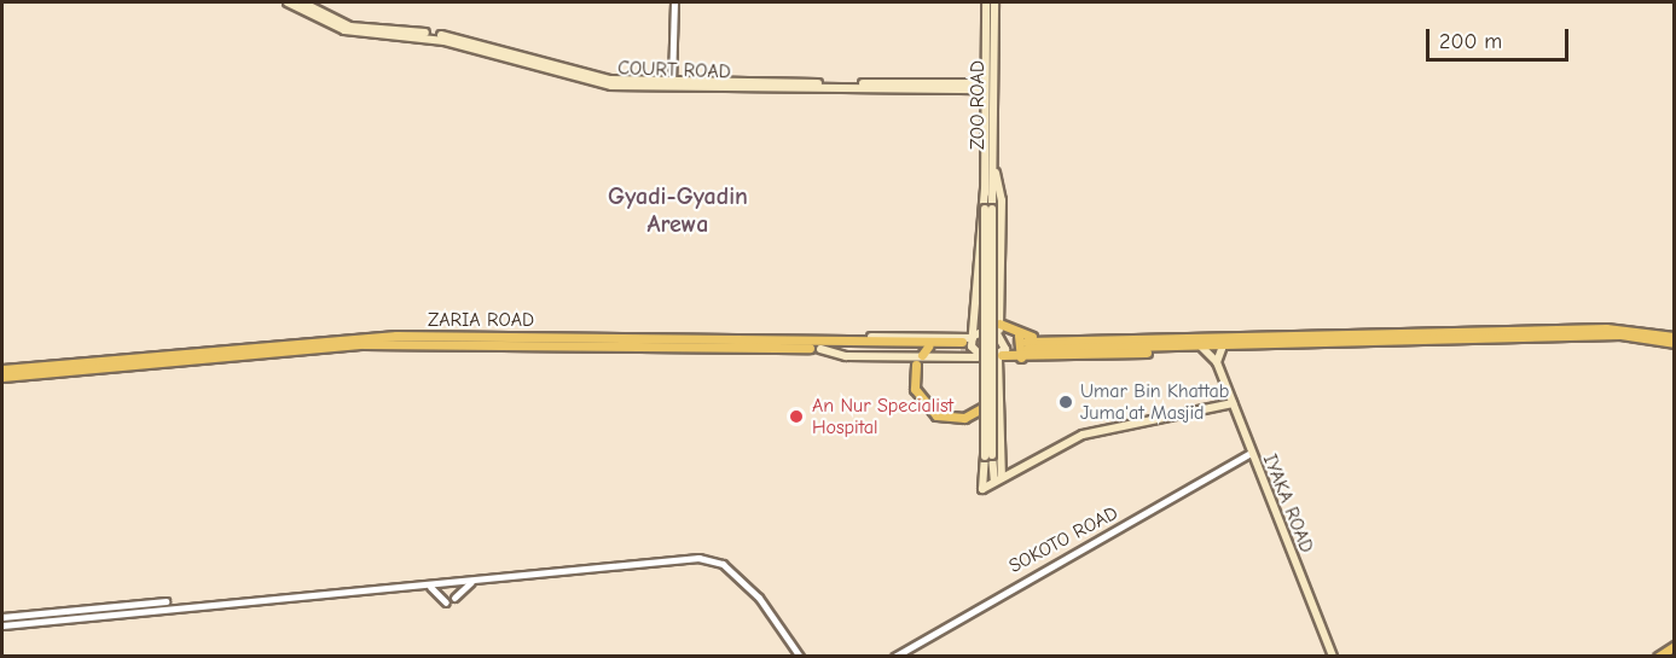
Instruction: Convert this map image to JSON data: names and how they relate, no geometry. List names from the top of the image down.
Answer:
{
  "streets": {
    "main road": [
      "COURT ROAD",
      "ZOO ROAD",
      "ZARIA ROAD",
      "IYAKA ROAD"
    ],
    "street": ["SOKOTO ROAD"]
  },
  "crossings": [
    ["COURT ROAD", "ZOO ROAD"],
    ["IYAKA ROAD", "SOKOTO ROAD"]
  ],
  "districts": ["Gyadi-Gyadin Arewa"],
  "places": ["Umar Bin Khattab Juma'at Masjid", "An Nur Specialist Hospital"],
  "scale_bar": "200 m"
}
